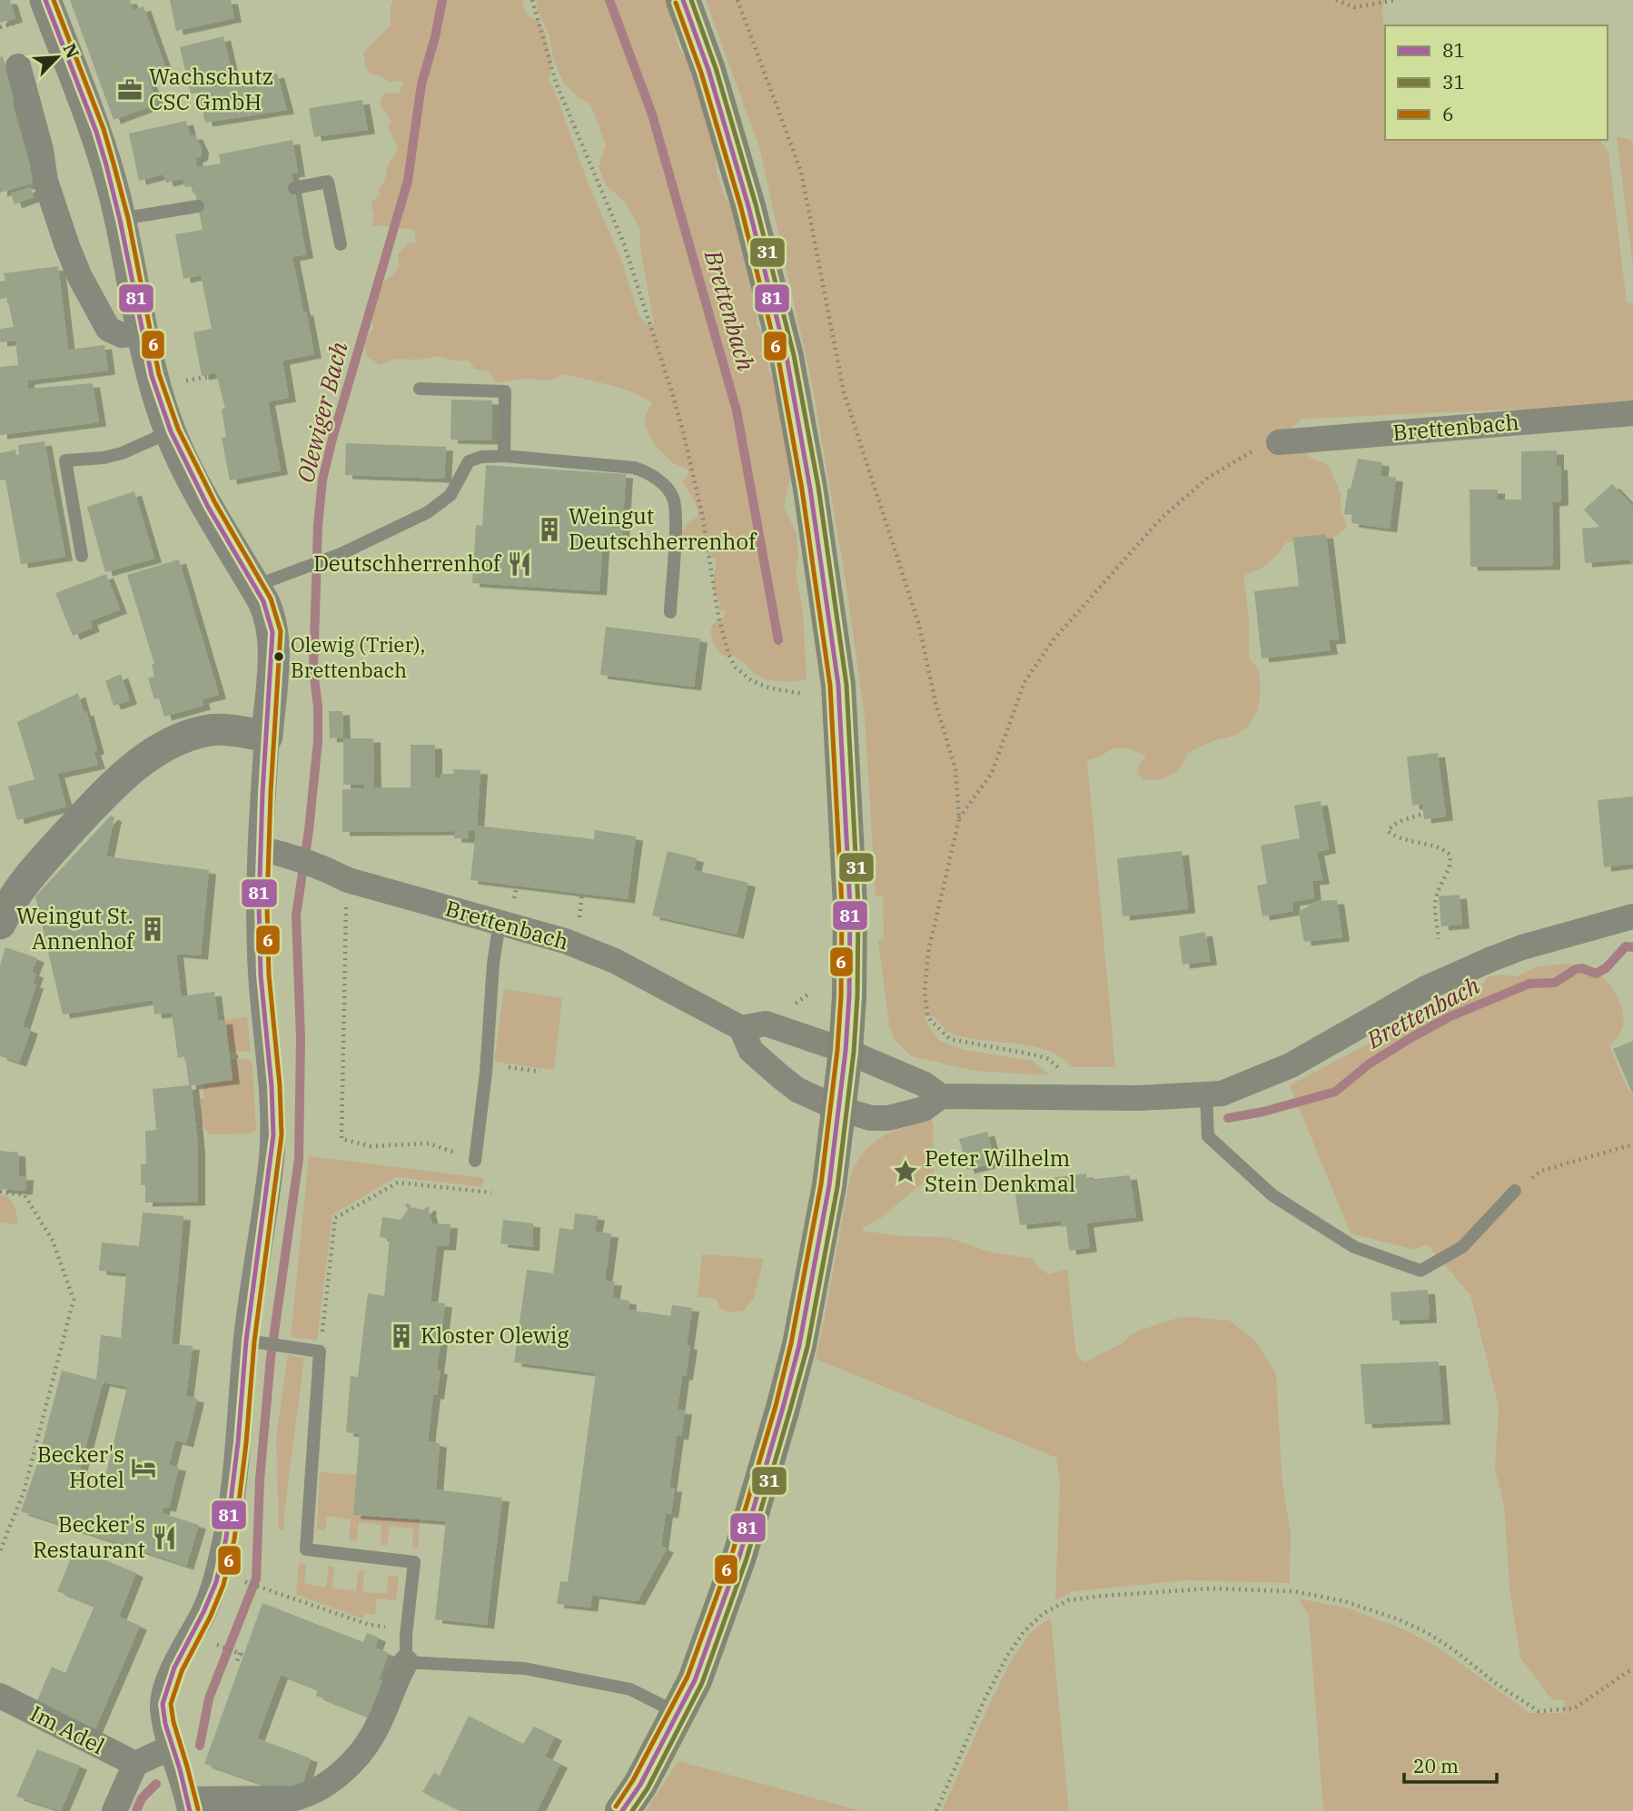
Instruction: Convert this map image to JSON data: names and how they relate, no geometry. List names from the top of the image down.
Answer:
{
  "streets": {
    "street": ["Brettenbach", "Im Adel"]
  },
  "water": ["Brettenbach", "Olewiger Bach"],
  "places": {
    "office": ["Wachschutz CSC GmbH"],
    "building": ["Weingut Deutschherrenhof", "Weingut St. Annenhof", "Kloster Olewig"],
    "restaurant": ["Deutschherrenhof", "Becker's Restaurant"],
    "other": ["Olewig (Trier), Brettenbach"],
    "place": ["Peter Wilhelm Stein Denkmal"],
    "hotel": ["Becker's Hotel"]
  },
  "lines": ["transit line 81", "transit line 31", "transit line 6"],
  "legend": ["81", "31", "6"],
  "scale_bar": "20 m",
  "north": "top right"
}
